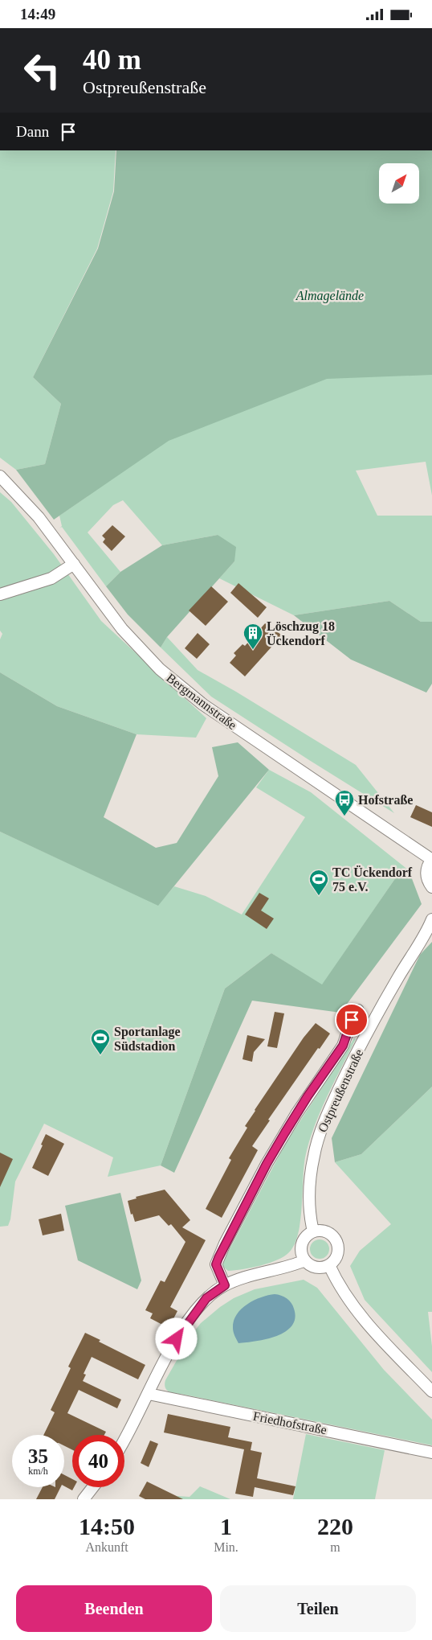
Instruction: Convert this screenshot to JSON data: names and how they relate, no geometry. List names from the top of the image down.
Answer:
{
  "streets": {
    "street": ["Bergmannstraße", "Ostpreußenstraße", "Friedhofstraße"]
  },
  "parks": ["Almagelände"],
  "places": {
    "building": ["Löschzug 18 Ückendorf"],
    "bus stop": ["Hofstraße"],
    "sports": ["TC Ückendorf 75 e.V.", "Sportanlage Südstadion"]
  },
  "north": "top right",
  "page": {
    "status": "14:49",
    "turn": ["40 m", "Ostpreußenstraße"],
    "then": "Dann",
    "speed": "35 km/h",
    "limit": "40",
    "eta": [
      "14:50",
      "Ankunft",
      "1",
      "Min.",
      "220",
      "m"
    ],
    "buttons": ["Beenden", "Teilen"]
  }
}
